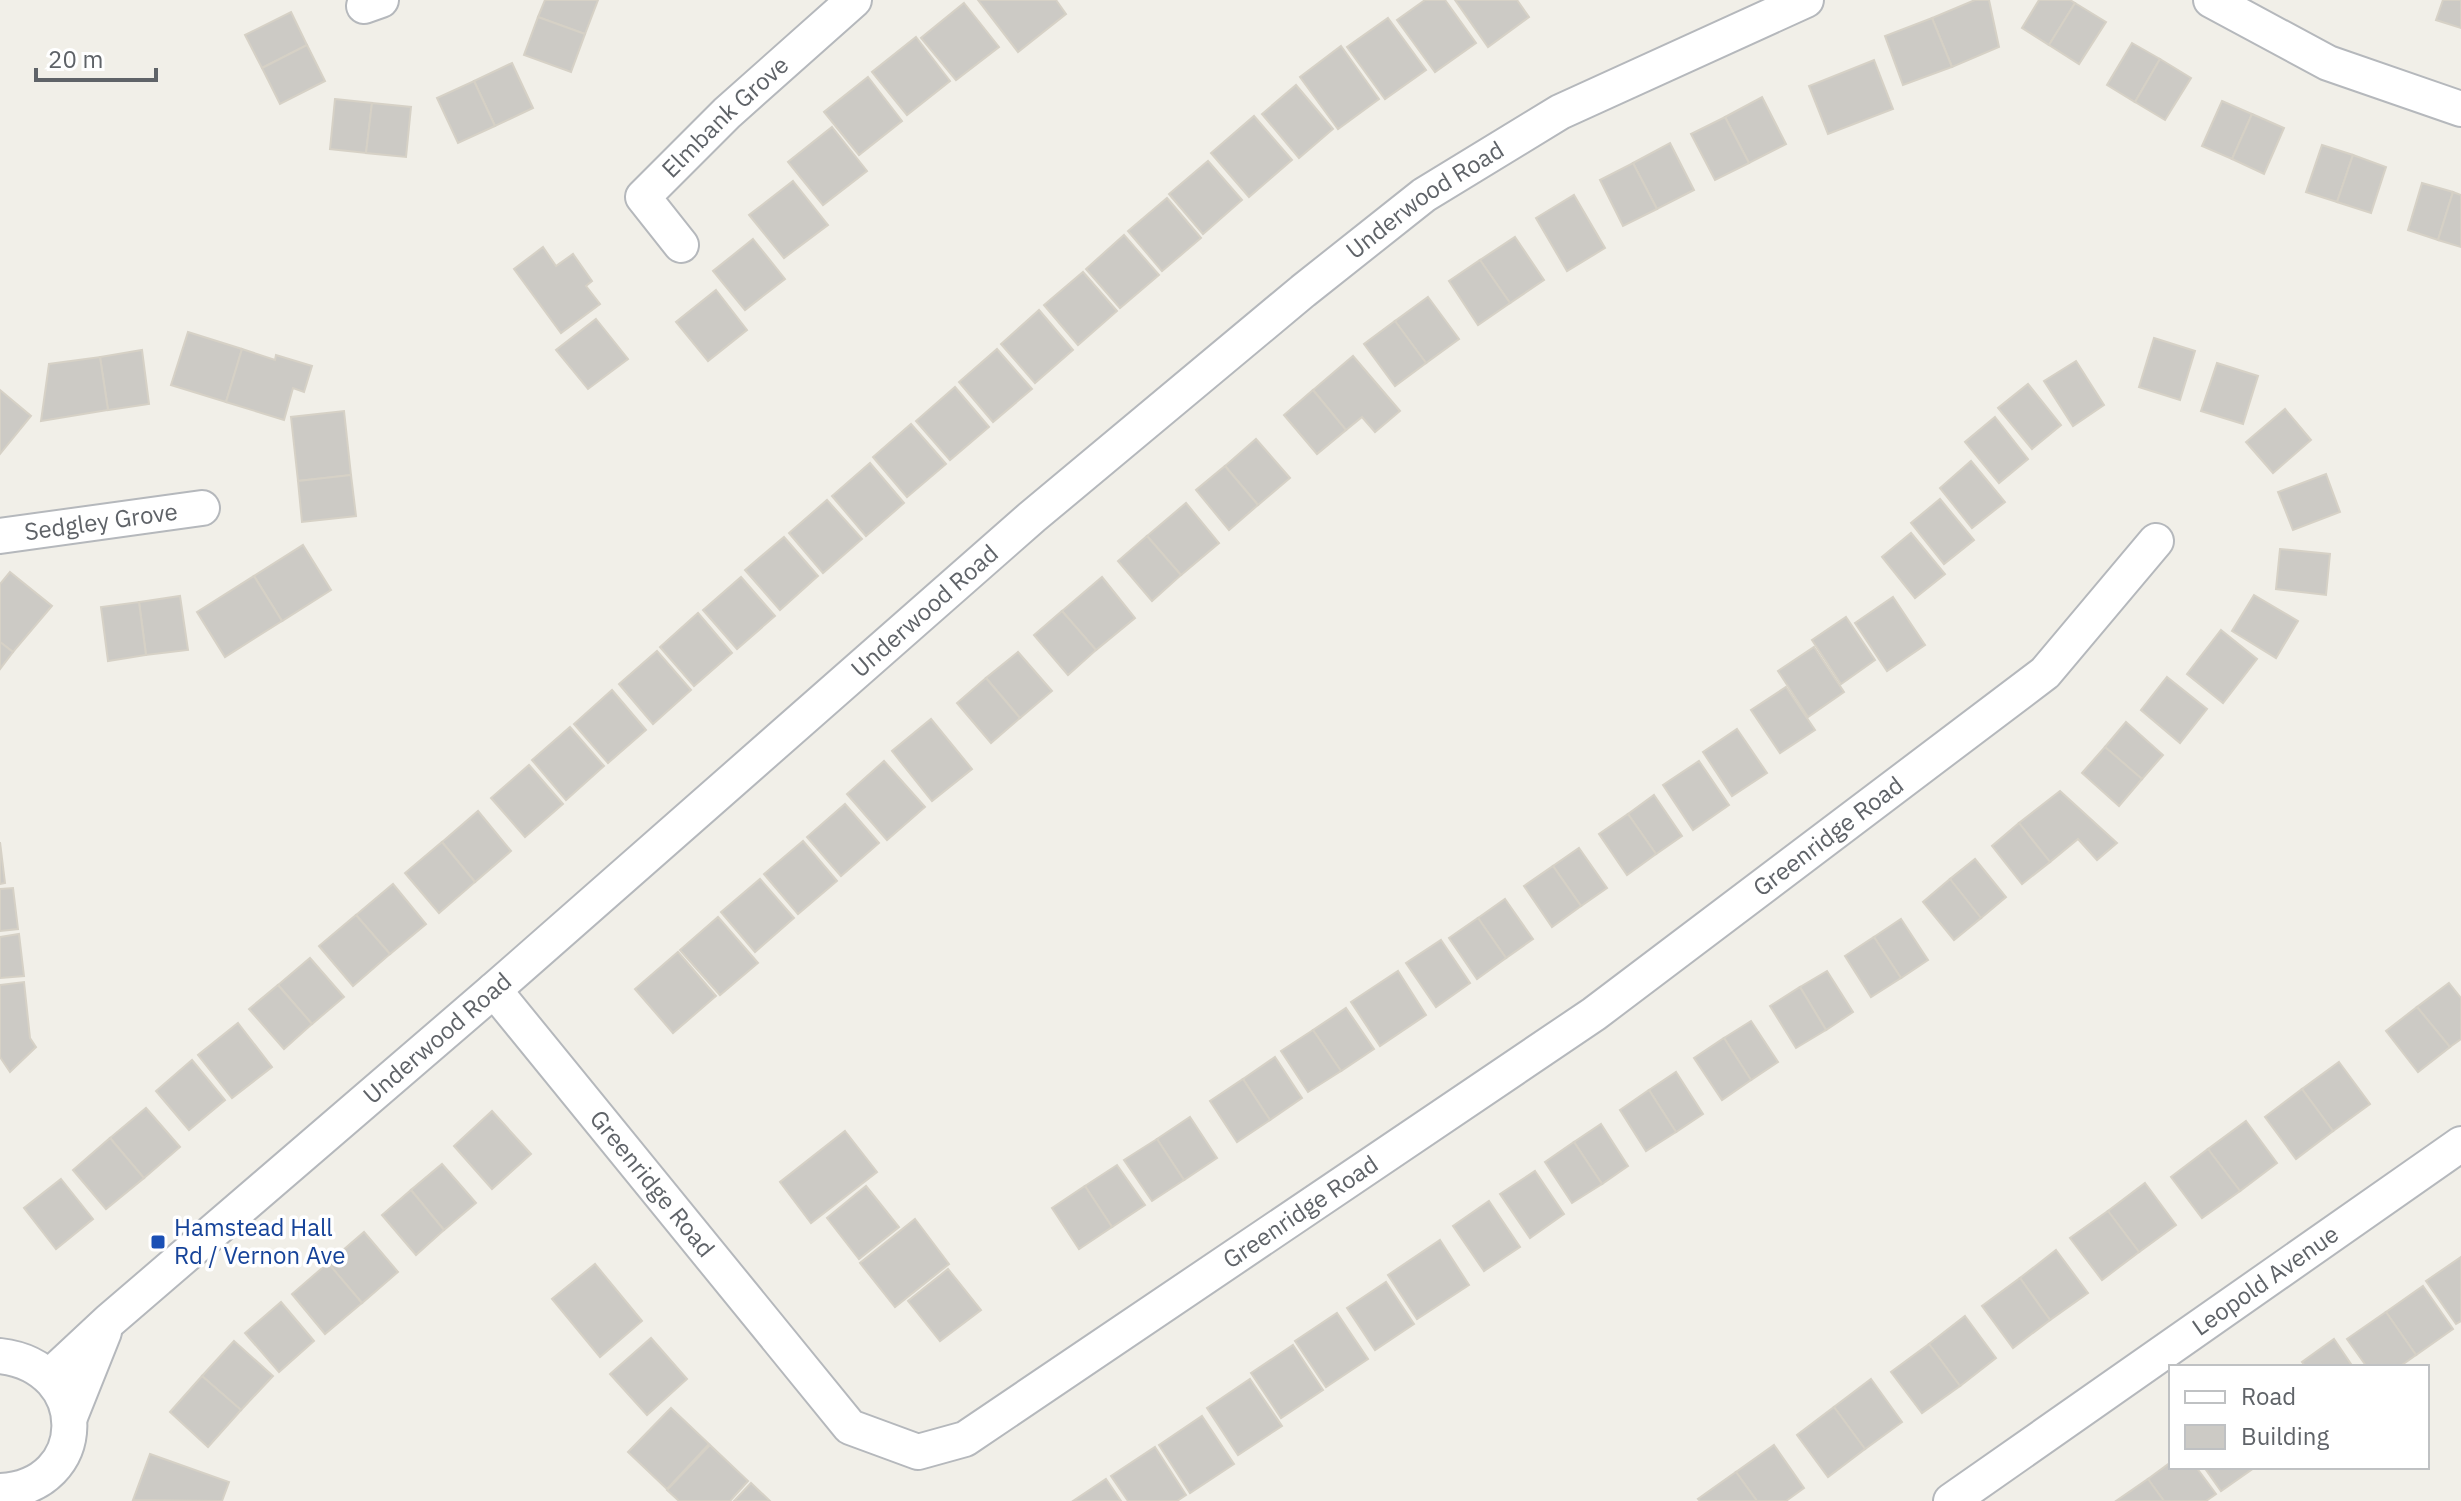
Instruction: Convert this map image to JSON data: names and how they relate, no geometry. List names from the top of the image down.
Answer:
{
  "streets": {
    "street": [
      "Elmbank Grove",
      "Underwood Road",
      "Sedgley Grove",
      "Greenridge Road",
      "Leopold Avenue"
    ]
  },
  "crossings": [
    ["Underwood Road", "Greenridge Road"]
  ],
  "places": {
    "transit": ["Hamstead Hall Rd / Vernon Ave"]
  },
  "legend": ["Road", "Building"],
  "scale_bar": "20 m"
}
